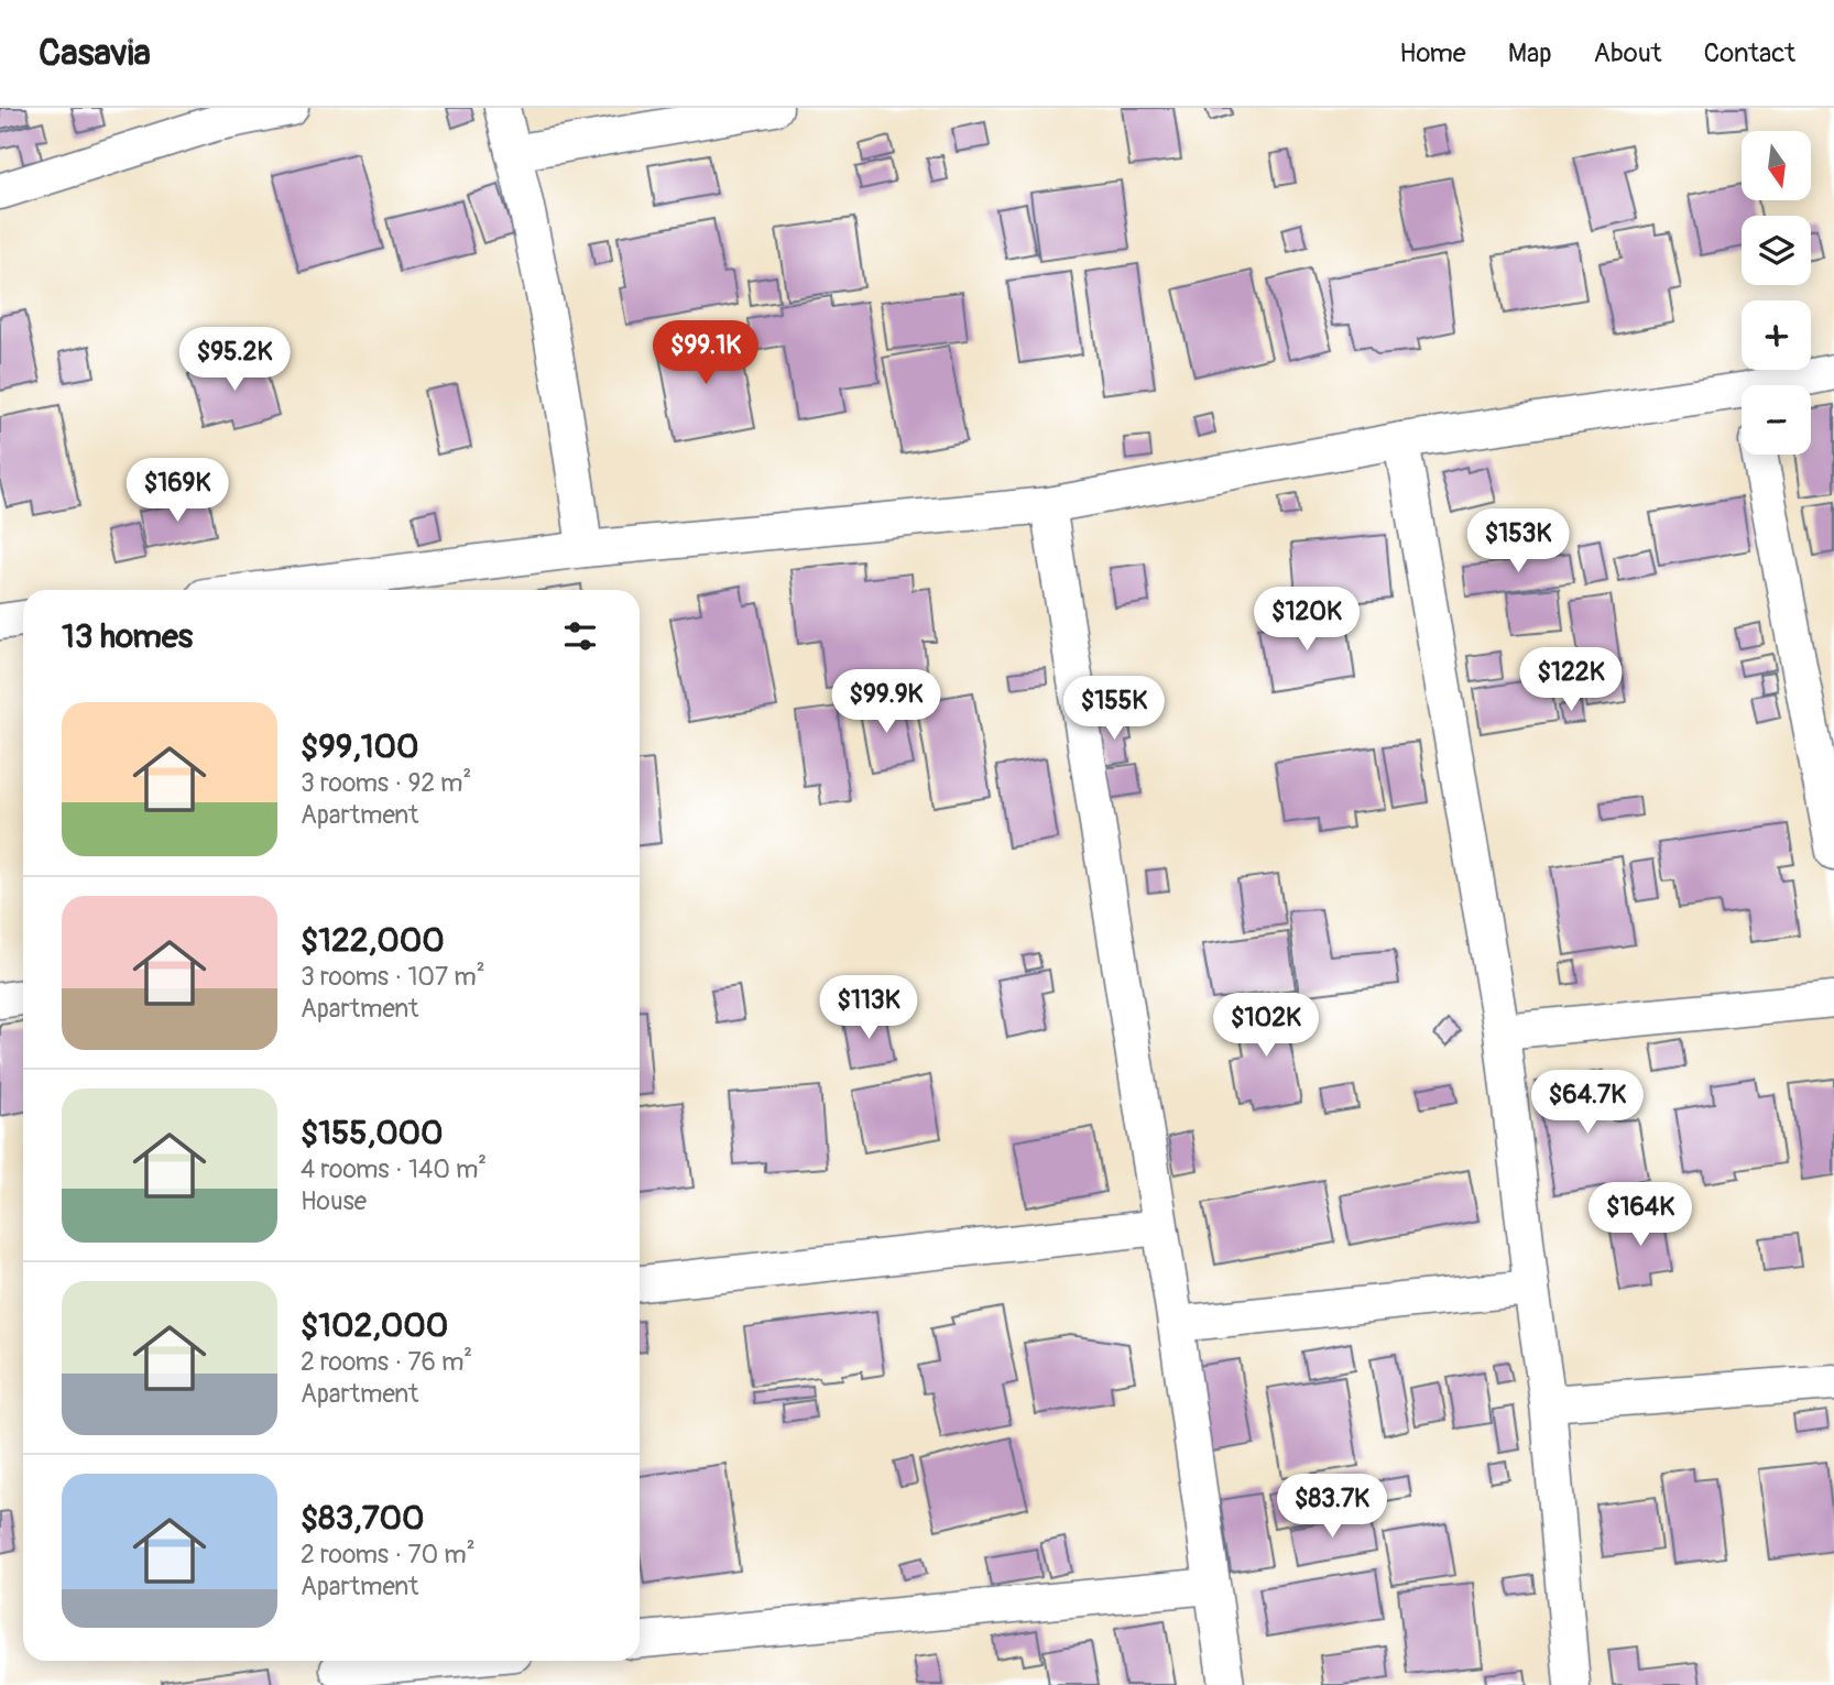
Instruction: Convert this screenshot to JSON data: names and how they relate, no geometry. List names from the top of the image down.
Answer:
{
  "north": "bottom",
  "page": {
    "header": "Casavia",
    "nav": [
      "Home",
      "Map",
      "About",
      "Contact"
    ],
    "map_buttons": ["+", "−"],
    "price": [
      "$99.1K",
      "$95.2K",
      "$169K",
      "$153K",
      "$120K",
      "$122K",
      "$99.9K",
      "$155K",
      "$113K",
      "$102K",
      "$64.7K",
      "$164K",
      "$83.7K"
    ],
    "heading": "13 homes",
    "list": [
      {
        "name": "$99,100",
        "note": "3 rooms · 92 m² · Apartment"
      },
      {
        "name": "$122,000",
        "note": "3 rooms · 107 m² · Apartment"
      },
      {
        "name": "$155,000",
        "note": "4 rooms · 140 m² · House"
      },
      {
        "name": "$102,000",
        "note": "2 rooms · 76 m² · Apartment"
      },
      {
        "name": "$83,700",
        "note": "2 rooms · 70 m² · Apartment"
      }
    ]
  }
}
